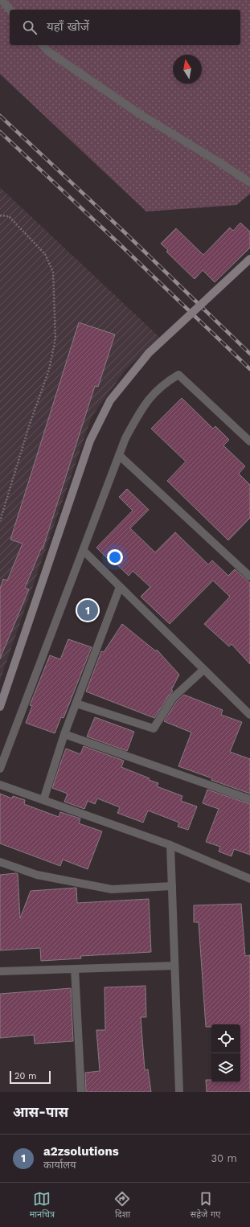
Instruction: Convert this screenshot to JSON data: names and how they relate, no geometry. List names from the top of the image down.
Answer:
{
  "scale_bar": "20 m",
  "north": "top",
  "page": {
    "search": "यहाँ खोजें",
    "pins": "1",
    "scale": "20 m",
    "heading": "आस-पास",
    "list": [
      {
        "mark": "1",
        "name": "a2zsolutions",
        "note": "कार्यालय",
        "value": "30 m"
      }
    ],
    "nav": ["मानचित्र", "दिशा", "सहेजे गए"]
  }
}
